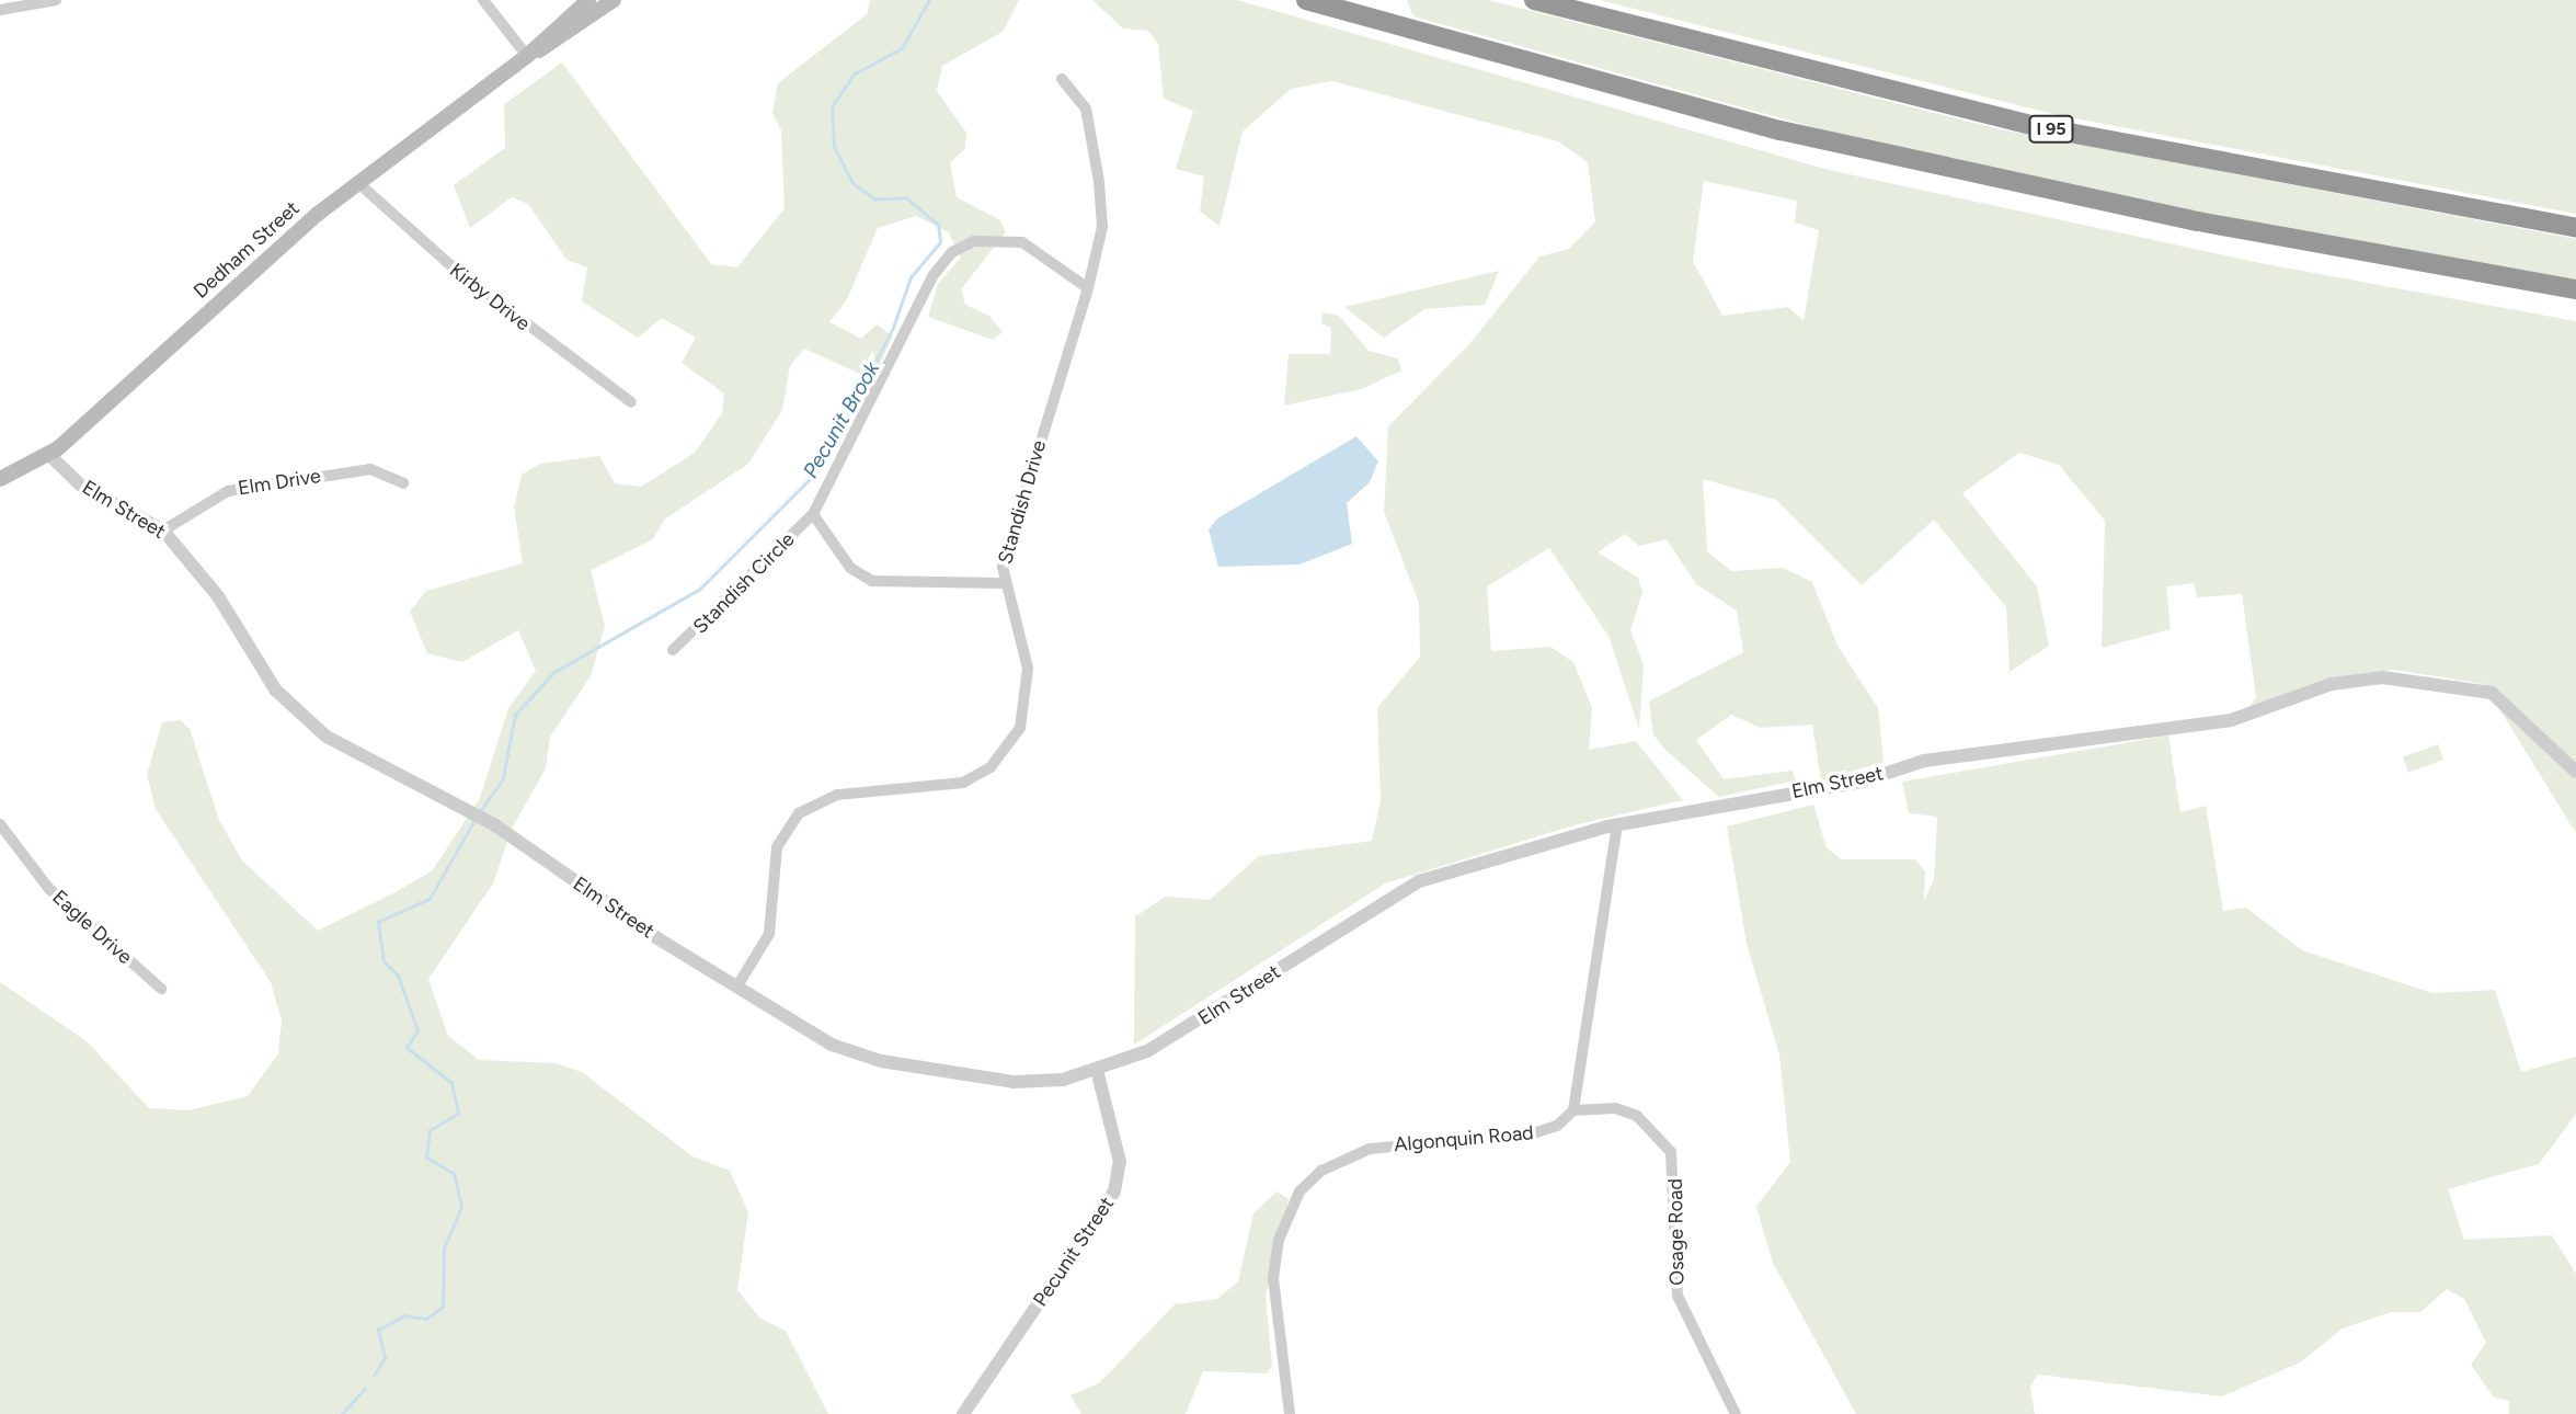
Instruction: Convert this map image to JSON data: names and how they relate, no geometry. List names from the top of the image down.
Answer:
{
  "streets": {
    "highway": ["I 95"],
    "main road": ["Dedham Street"],
    "street": [
      "Kirby Drive",
      "Elm Drive",
      "Standish Drive",
      "Elm Street",
      "Standish Circle",
      "Eagle Drive",
      "Algonquin Road",
      "Osage Road",
      "Pecunit Street"
    ]
  },
  "crossings": [
    ["Dedham Street", "Kirby Drive"],
    ["Dedham Street", "Elm Street"],
    ["Elm Drive", "Elm Street"],
    ["Standish Drive", "Elm Street"],
    ["Elm Street", "Pecunit Street"],
    ["Algonquin Road", "Osage Road"]
  ],
  "water": ["Pecunit Brook"]
}
